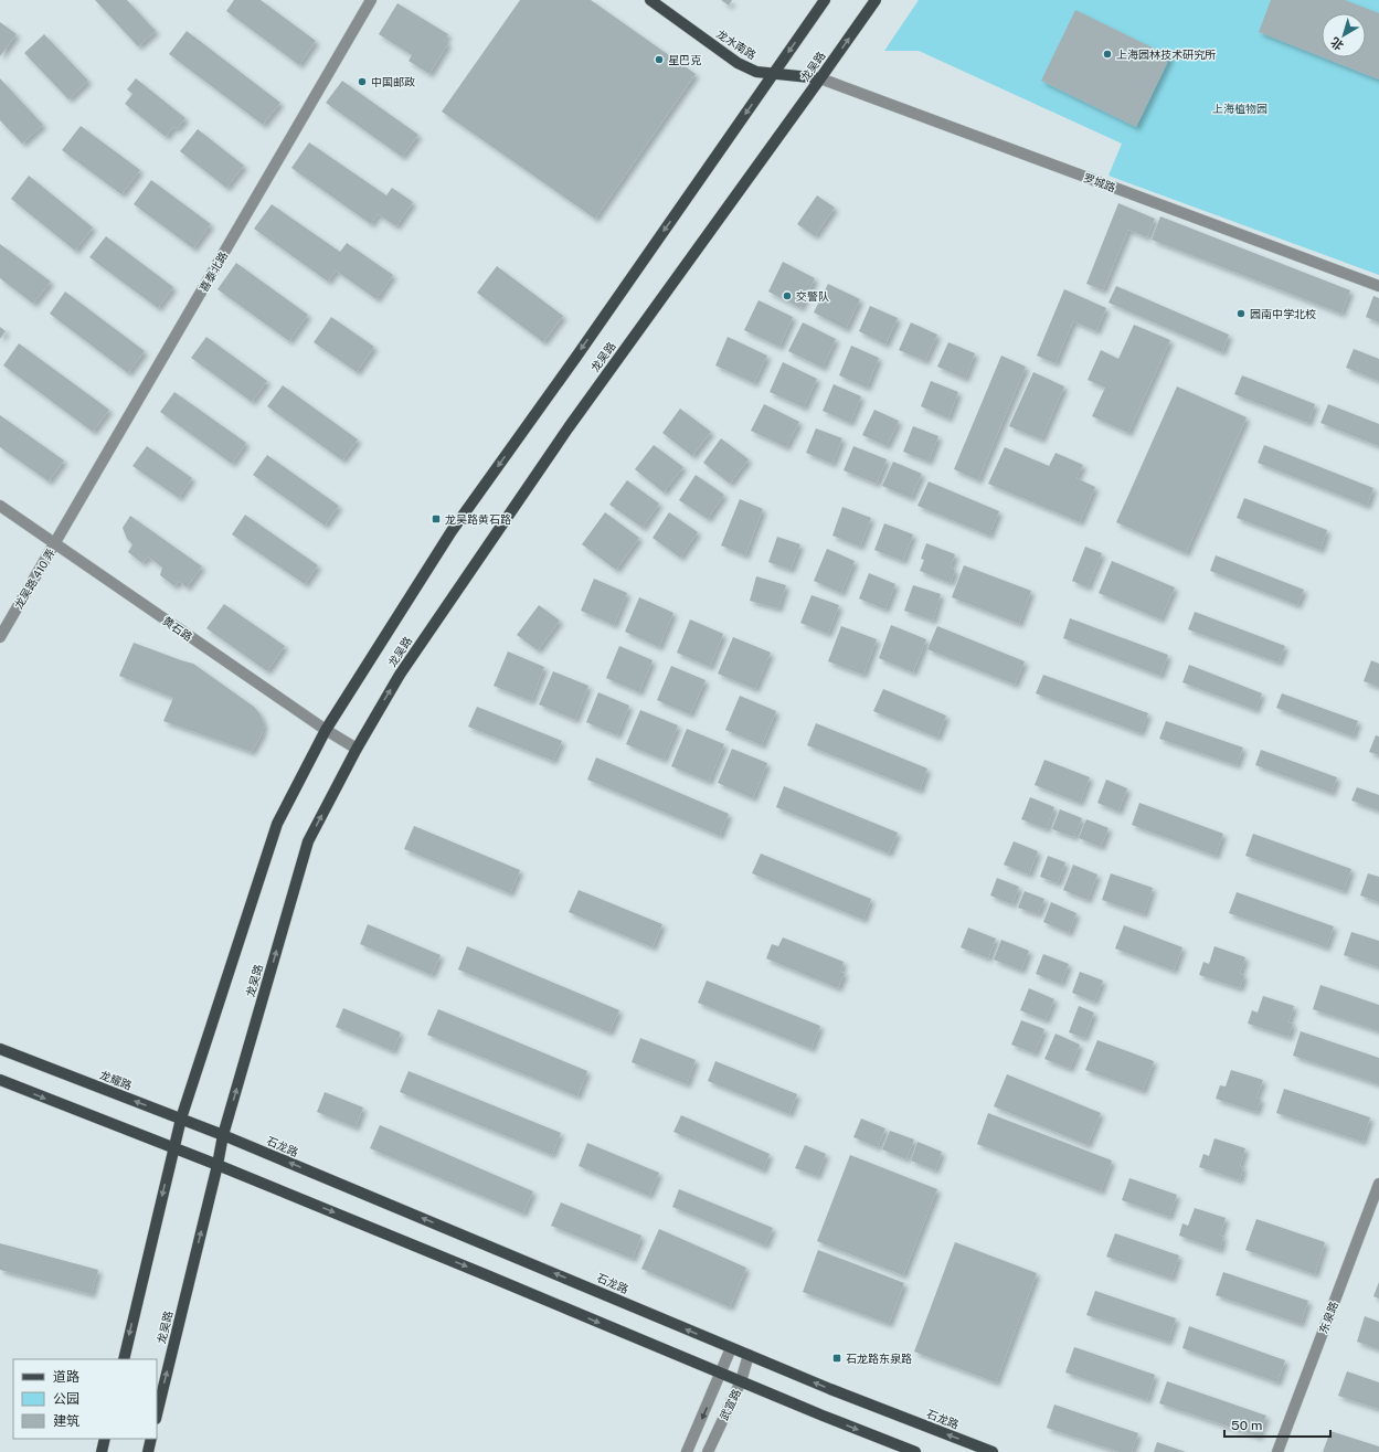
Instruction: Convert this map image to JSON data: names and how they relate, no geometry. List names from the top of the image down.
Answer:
{
  "streets": {
    "main road": [
      "龙水南路",
      "龙吴路",
      "龙耀路",
      "石龙路"
    ],
    "street": [
      "罗城路",
      "喜泰北路",
      "龙吴路 410 弄",
      "黄石路",
      "东泉路",
      "武宣路"
    ]
  },
  "crossings": [
    ["龙水南路", "龙吴路"],
    ["龙水南路", "罗城路"],
    ["龙吴路", "罗城路"],
    ["龙吴路", "黄石路"],
    ["龙吴路", "龙耀路"],
    ["龙吴路", "石龙路"],
    ["喜泰北路", "龙吴路 410 弄"],
    ["喜泰北路", "黄石路"],
    ["龙吴路 410 弄", "黄石路"],
    ["龙耀路", "石龙路"],
    ["石龙路", "武宣路"]
  ],
  "parks": ["上海植物园"],
  "places": {
    "other": [
      "上海园林技术研究所",
      "星巴克",
      "中国邮政",
      "交警队",
      "园南中学北校"
    ],
    "transit": ["龙吴路黄石路", "石龙路东泉路"]
  },
  "legend": ["道路", "公园", "建筑"],
  "scale_bar": "50 m",
  "north": "bottom left"
}
